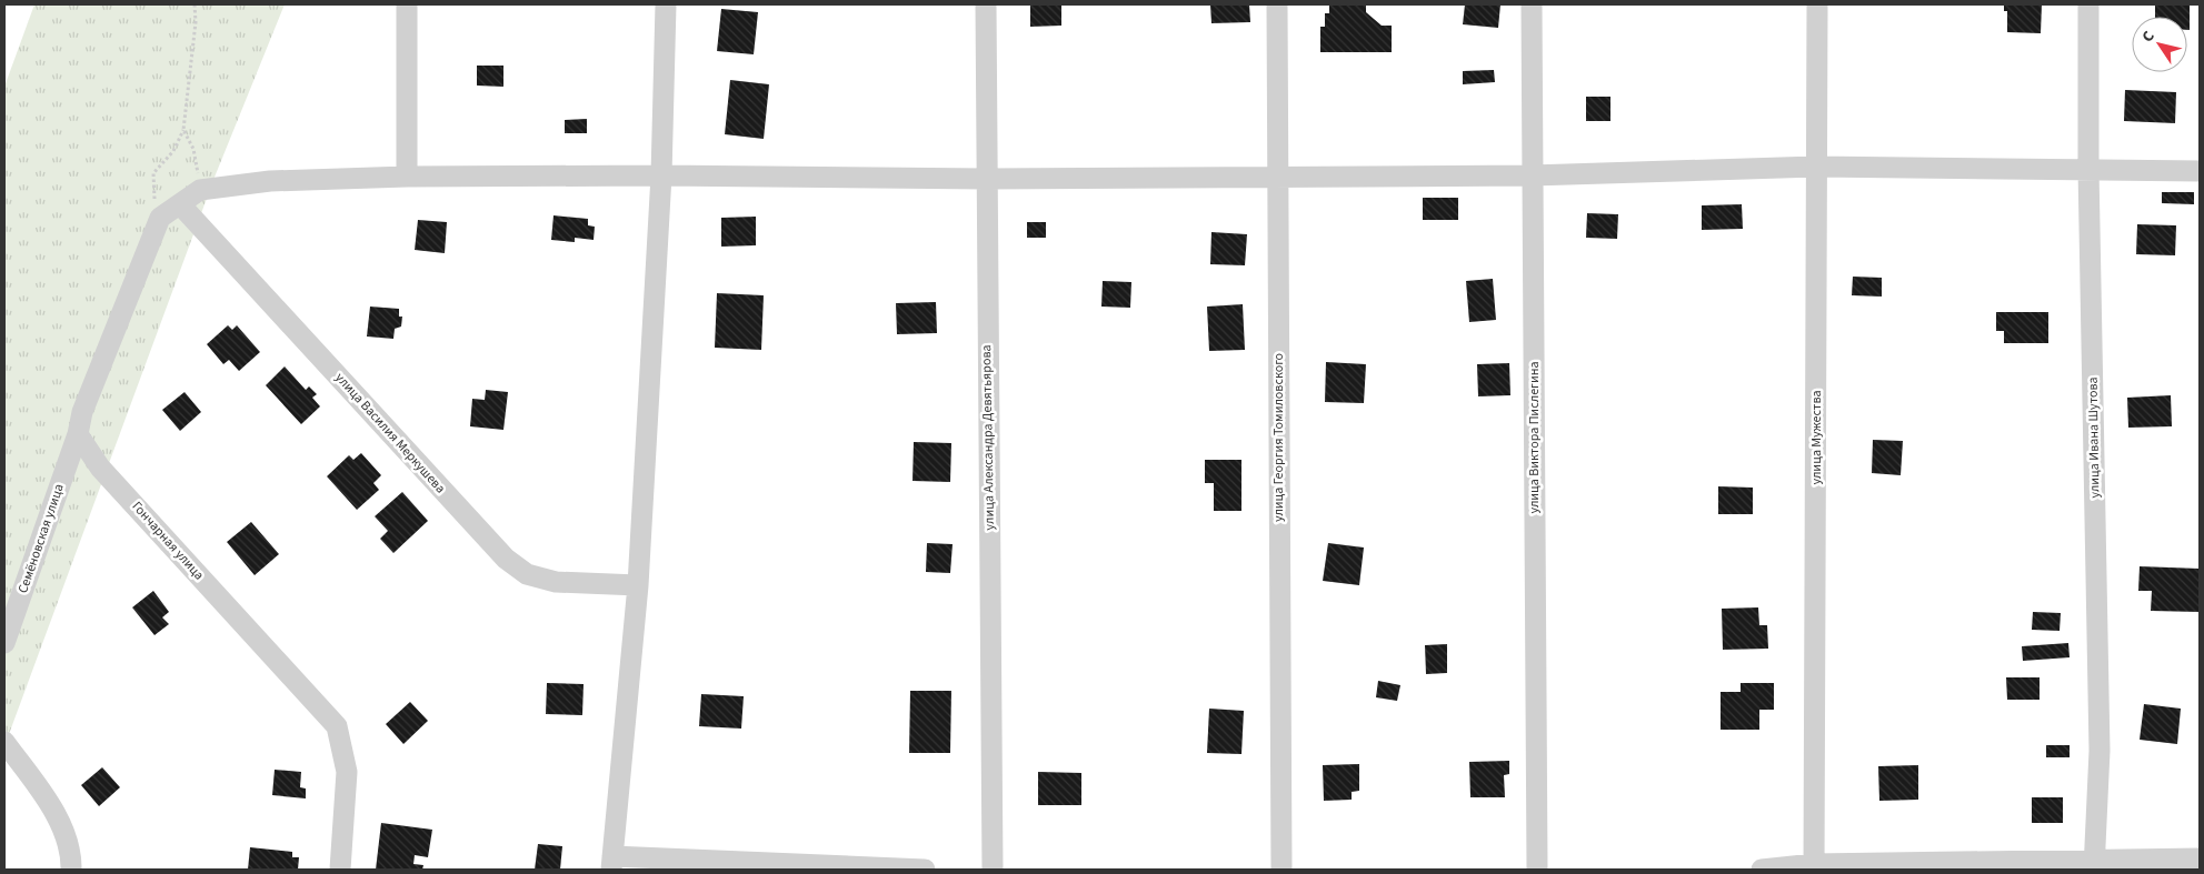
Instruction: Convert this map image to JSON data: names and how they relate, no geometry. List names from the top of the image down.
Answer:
{
  "streets": {
    "street": [
      "улица Василия Меркушева",
      "улица Александра Девятьярова",
      "улица Георгия Томиловского",
      "улица Виктора Пислегина",
      "улица Мужества",
      "улица Ивана Шутова",
      "Семёновская улица",
      "Гончарная улица"
    ]
  },
  "crossings": [
    ["Семёновская улица", "Гончарная улица"]
  ],
  "north": "top left"
}
